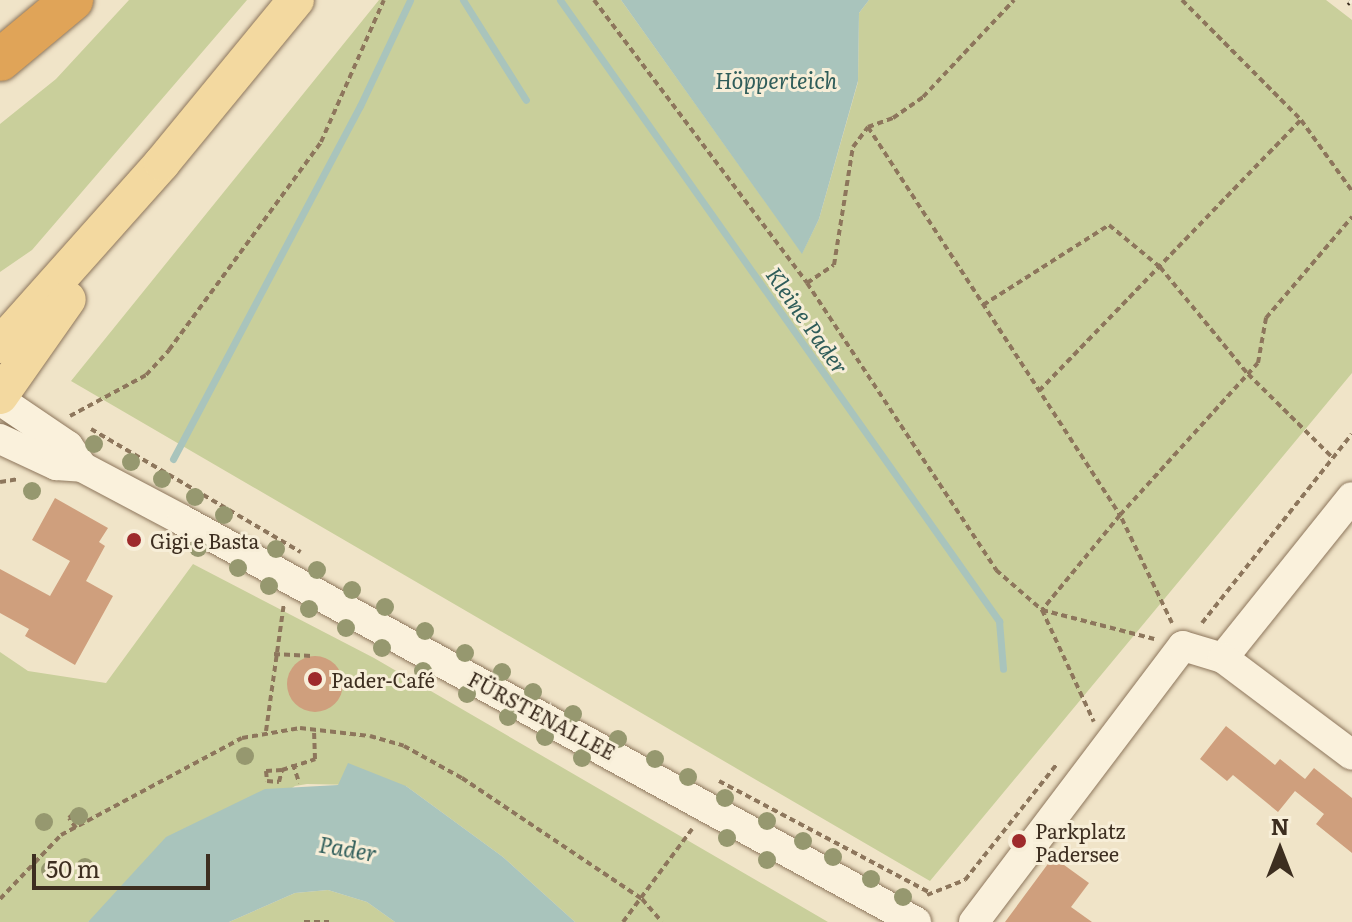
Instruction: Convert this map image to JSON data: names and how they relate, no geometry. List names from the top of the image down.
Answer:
{
  "streets": {
    "street": ["FÜRSTENALLEE"]
  },
  "water": ["Höpperteich", "Kleine Pader", "Pader"],
  "places": ["Gigi e Basta", "Pader-Café", "Parkplatz Padersee"],
  "scale_bar": "50 m",
  "north": "top"
}
